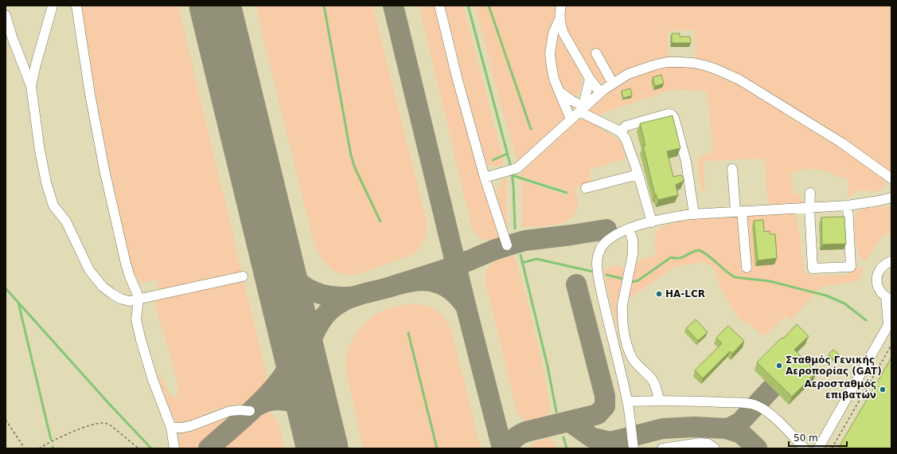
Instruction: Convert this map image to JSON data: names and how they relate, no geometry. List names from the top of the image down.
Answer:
{
  "places": ["HA-LCR", "Σταθμός Γενικής Αεροπορίας (GAT)", "Αεροσταθμός επιβατών"],
  "scale_bar": "50 m"
}
